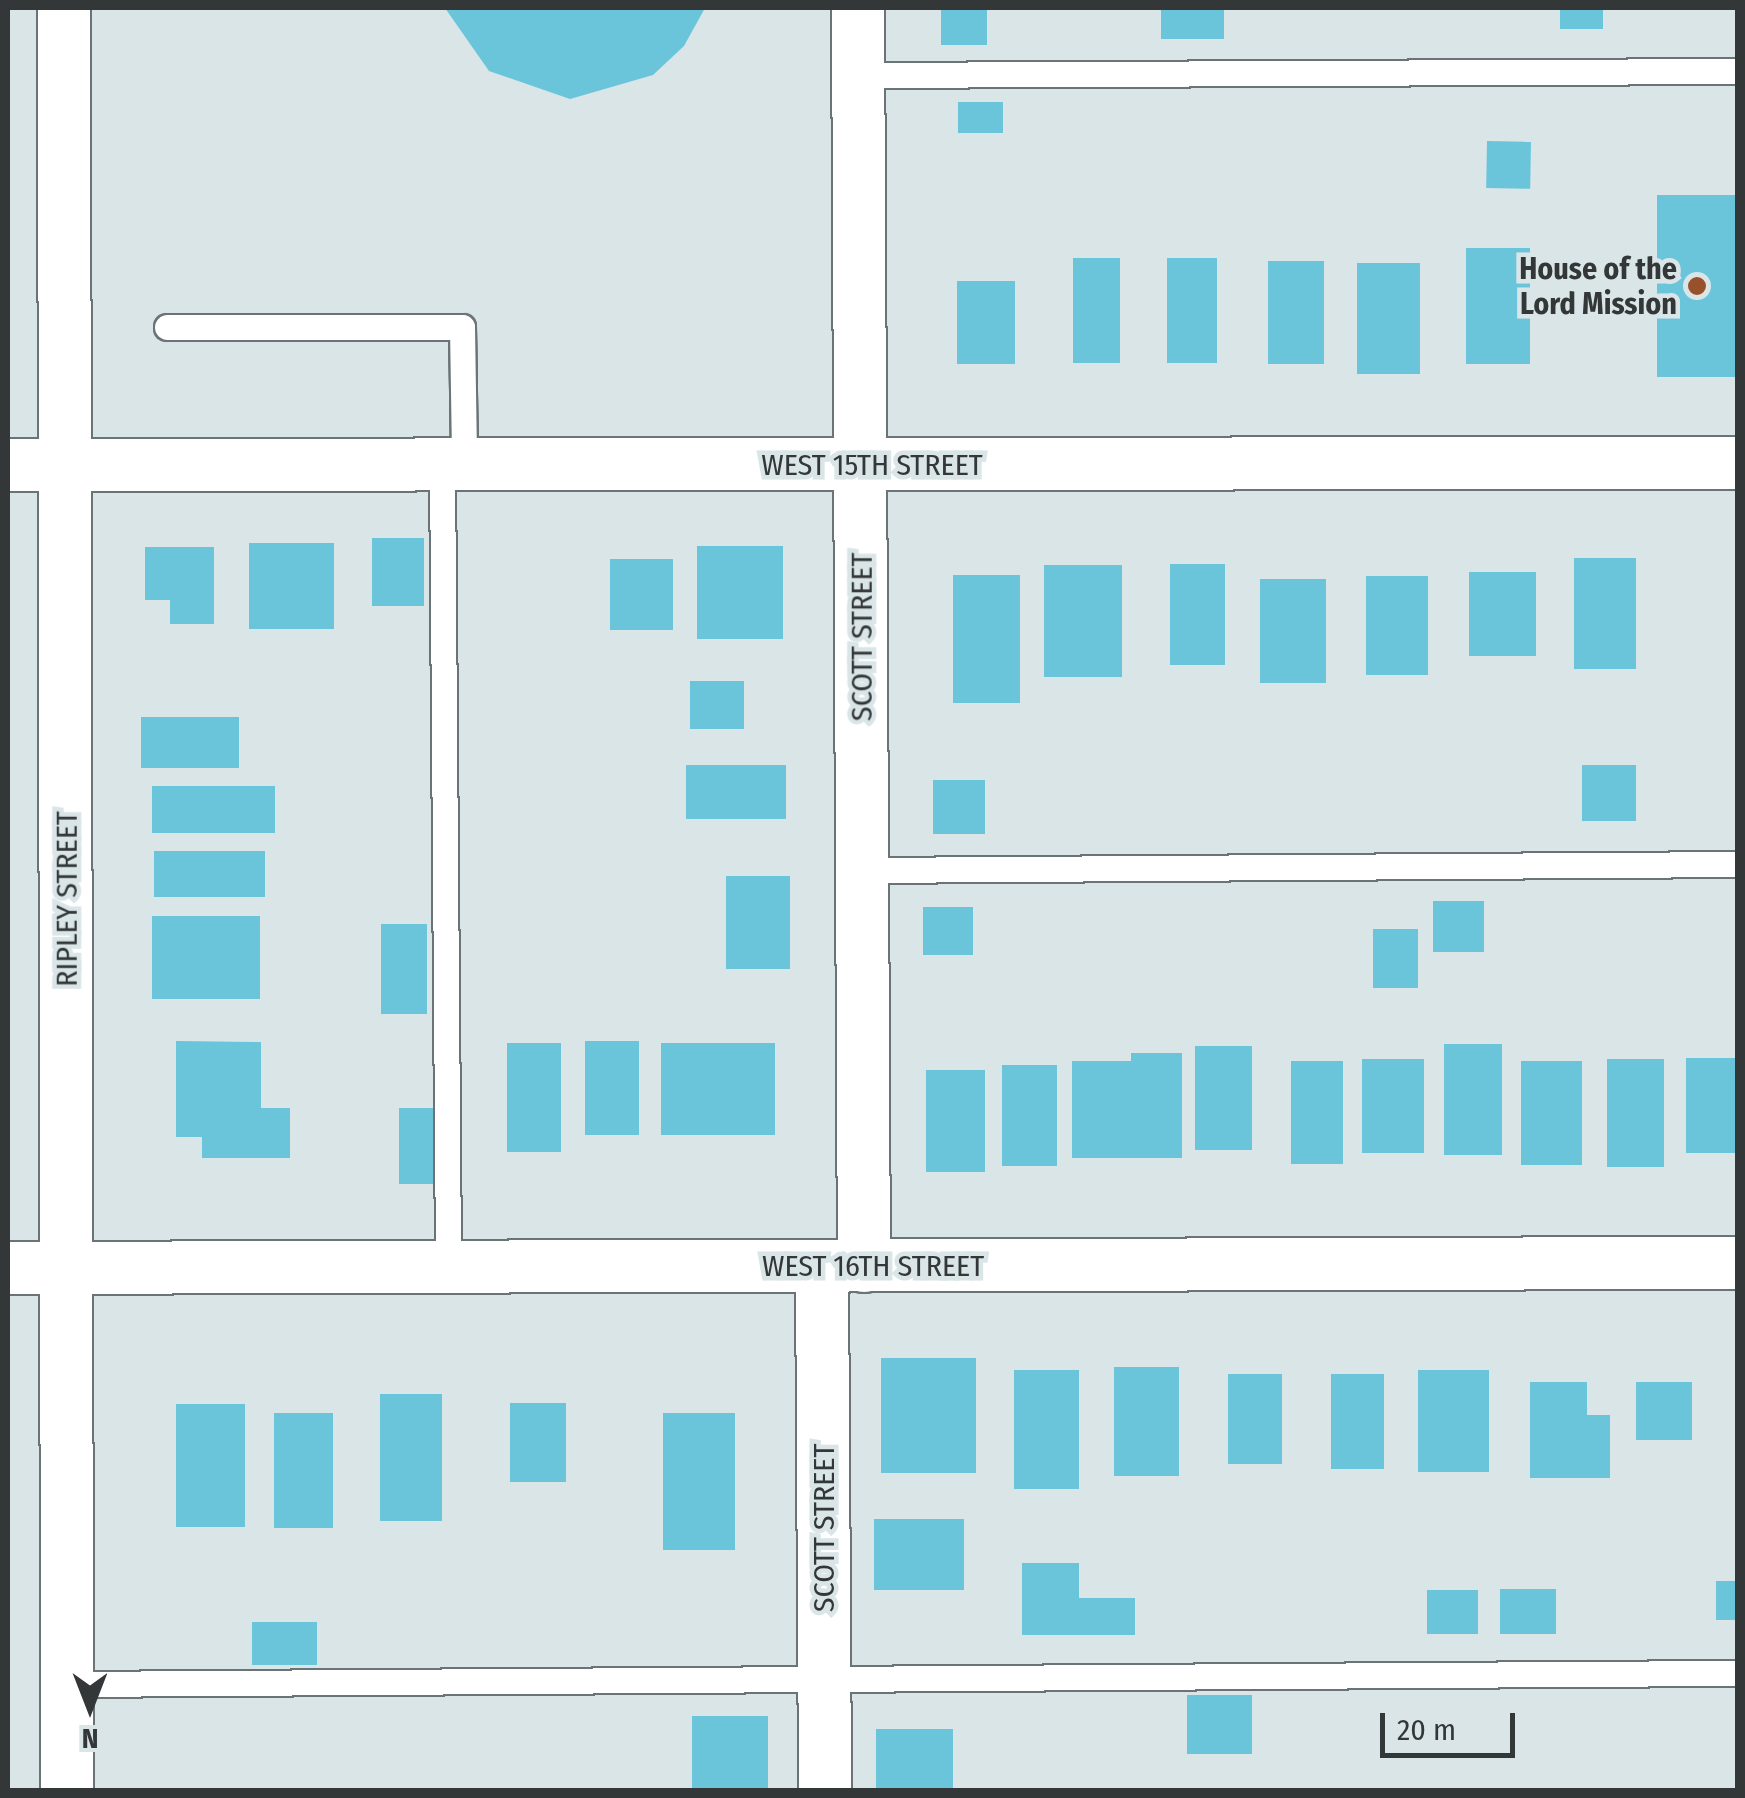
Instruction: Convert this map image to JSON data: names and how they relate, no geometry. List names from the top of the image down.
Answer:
{
  "streets": {
    "street": [
      "WEST 15TH STREET",
      "SCOTT STREET",
      "RIPLEY STREET",
      "WEST 16TH STREET"
    ]
  },
  "crossings": [
    ["WEST 15TH STREET", "SCOTT STREET"],
    ["WEST 15TH STREET", "RIPLEY STREET"],
    ["SCOTT STREET", "WEST 16TH STREET"],
    ["RIPLEY STREET", "WEST 16TH STREET"]
  ],
  "places": ["House of the Lord Mission"],
  "scale_bar": "20 m",
  "north": "bottom"
}
